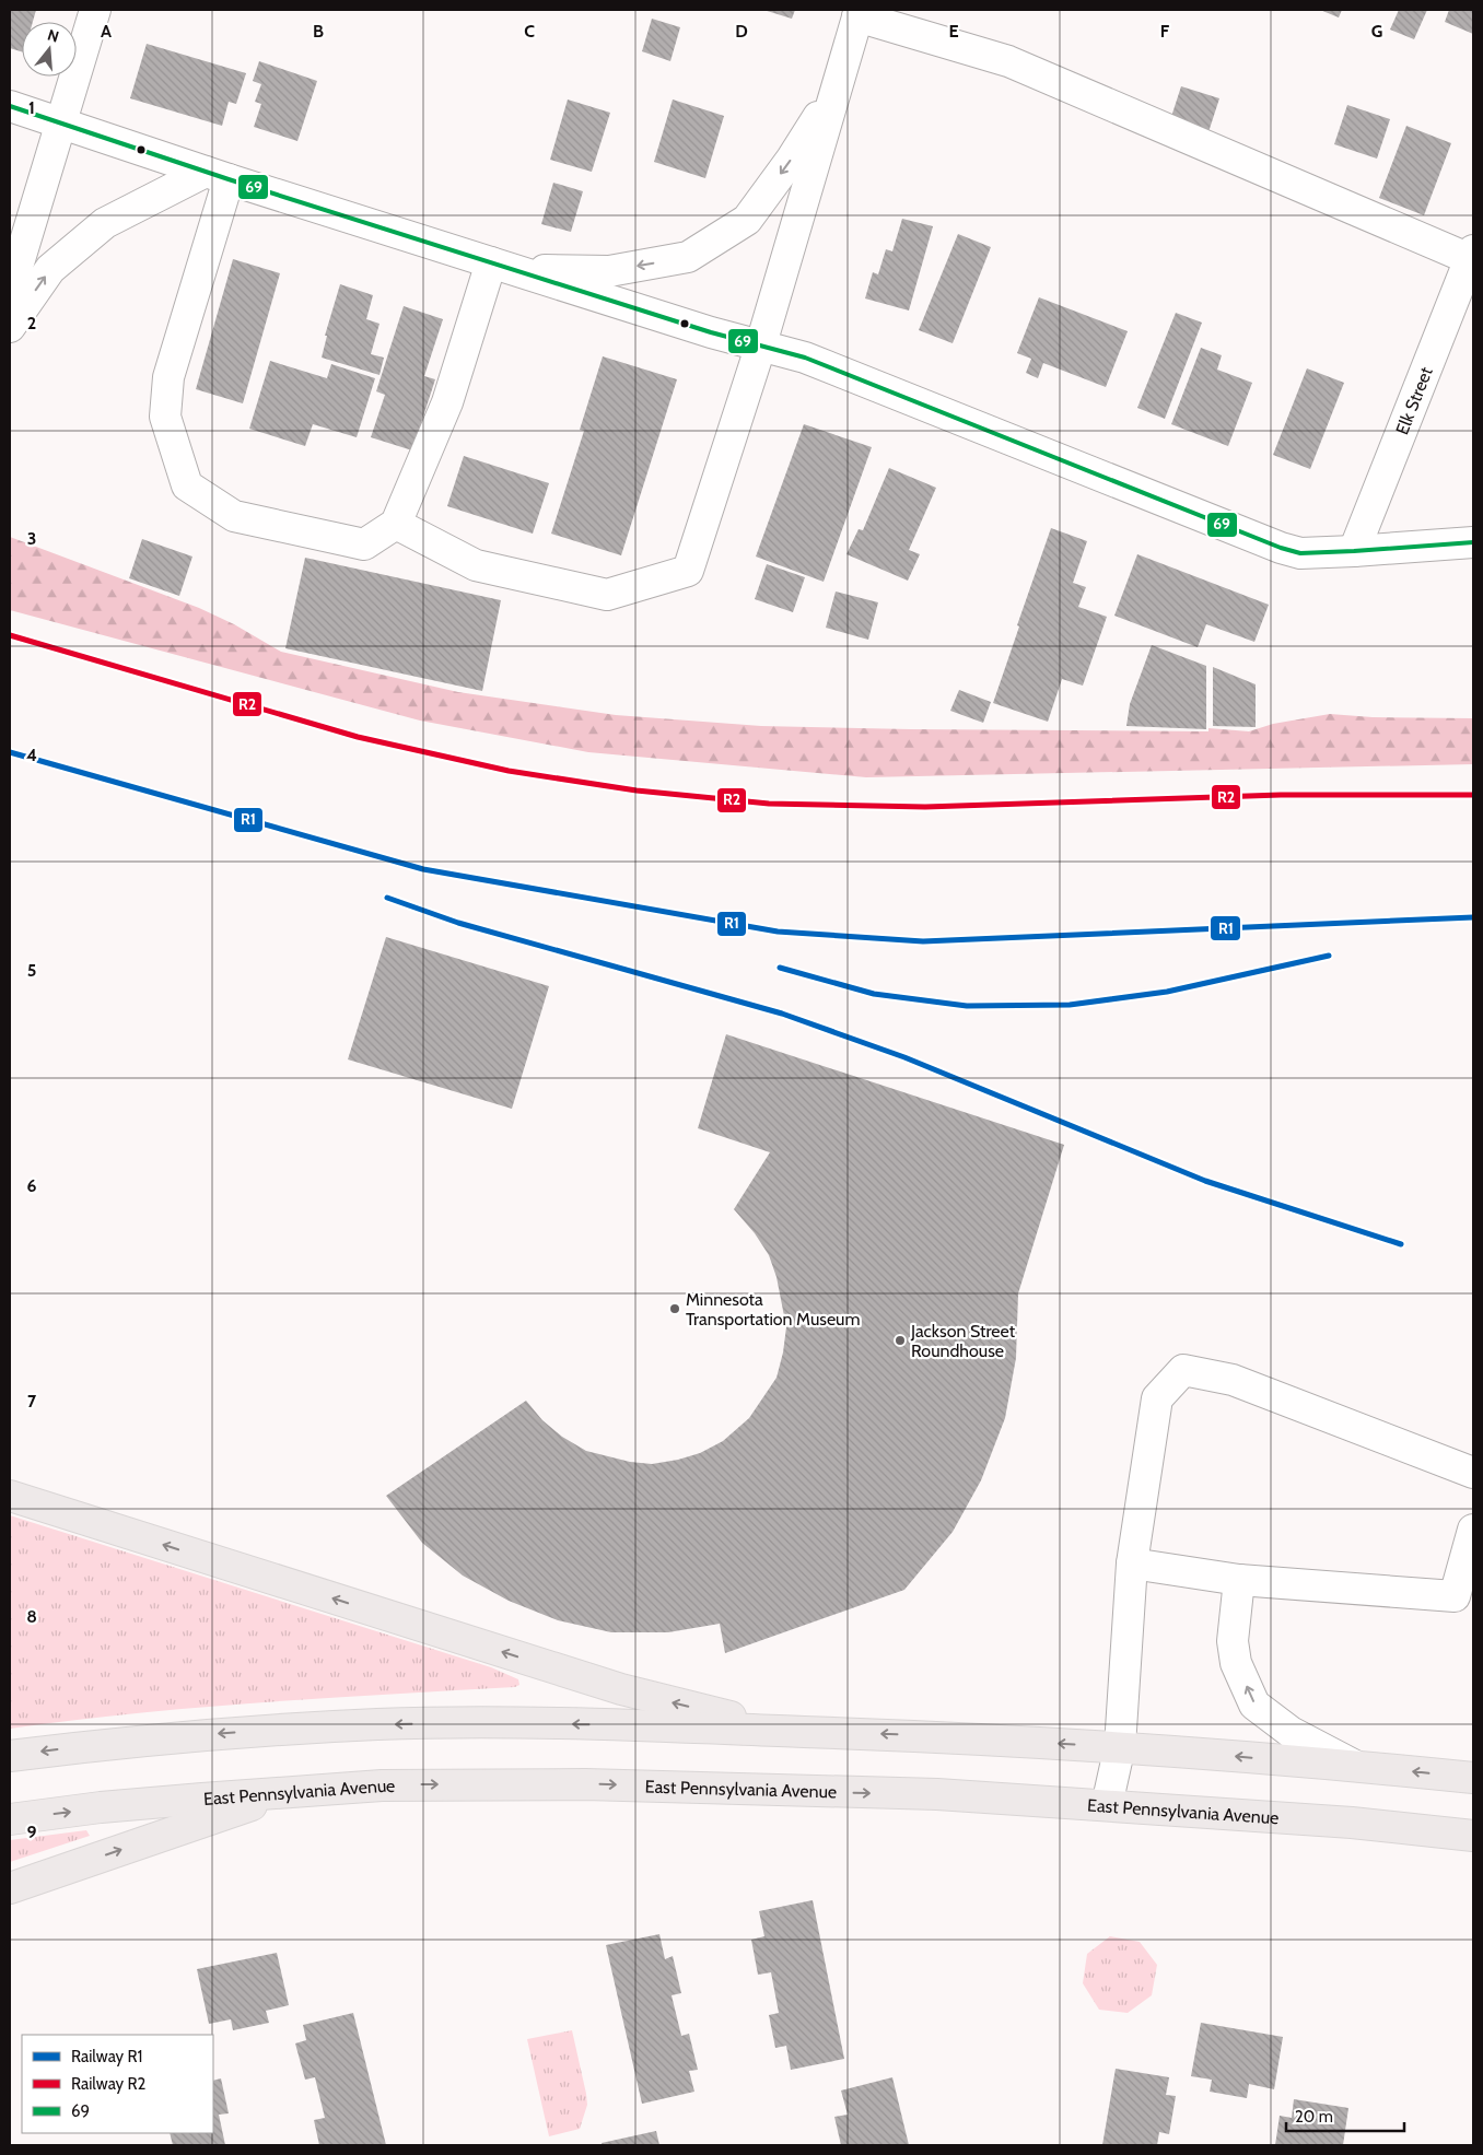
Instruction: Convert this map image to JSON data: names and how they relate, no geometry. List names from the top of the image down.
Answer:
{
  "streets": {
    "main road": ["East Pennsylvania Avenue"],
    "street": ["Elk Street"]
  },
  "places": ["Minnesota Transportation Museum", "Jackson Street Roundhouse"],
  "lines": ["transit line 69", "rail line R2", "rail line R1"],
  "legend": ["Railway R1", "Railway R2", "69"],
  "scale_bar": "20 m",
  "north": "top",
  "grid": {
    "columns": [
      "A",
      "B",
      "C",
      "D",
      "E",
      "F",
      "G"
    ],
    "rows": [
      "1",
      "2",
      "3",
      "4",
      "5",
      "6",
      "7",
      "8",
      "9"
    ]
  }
}
